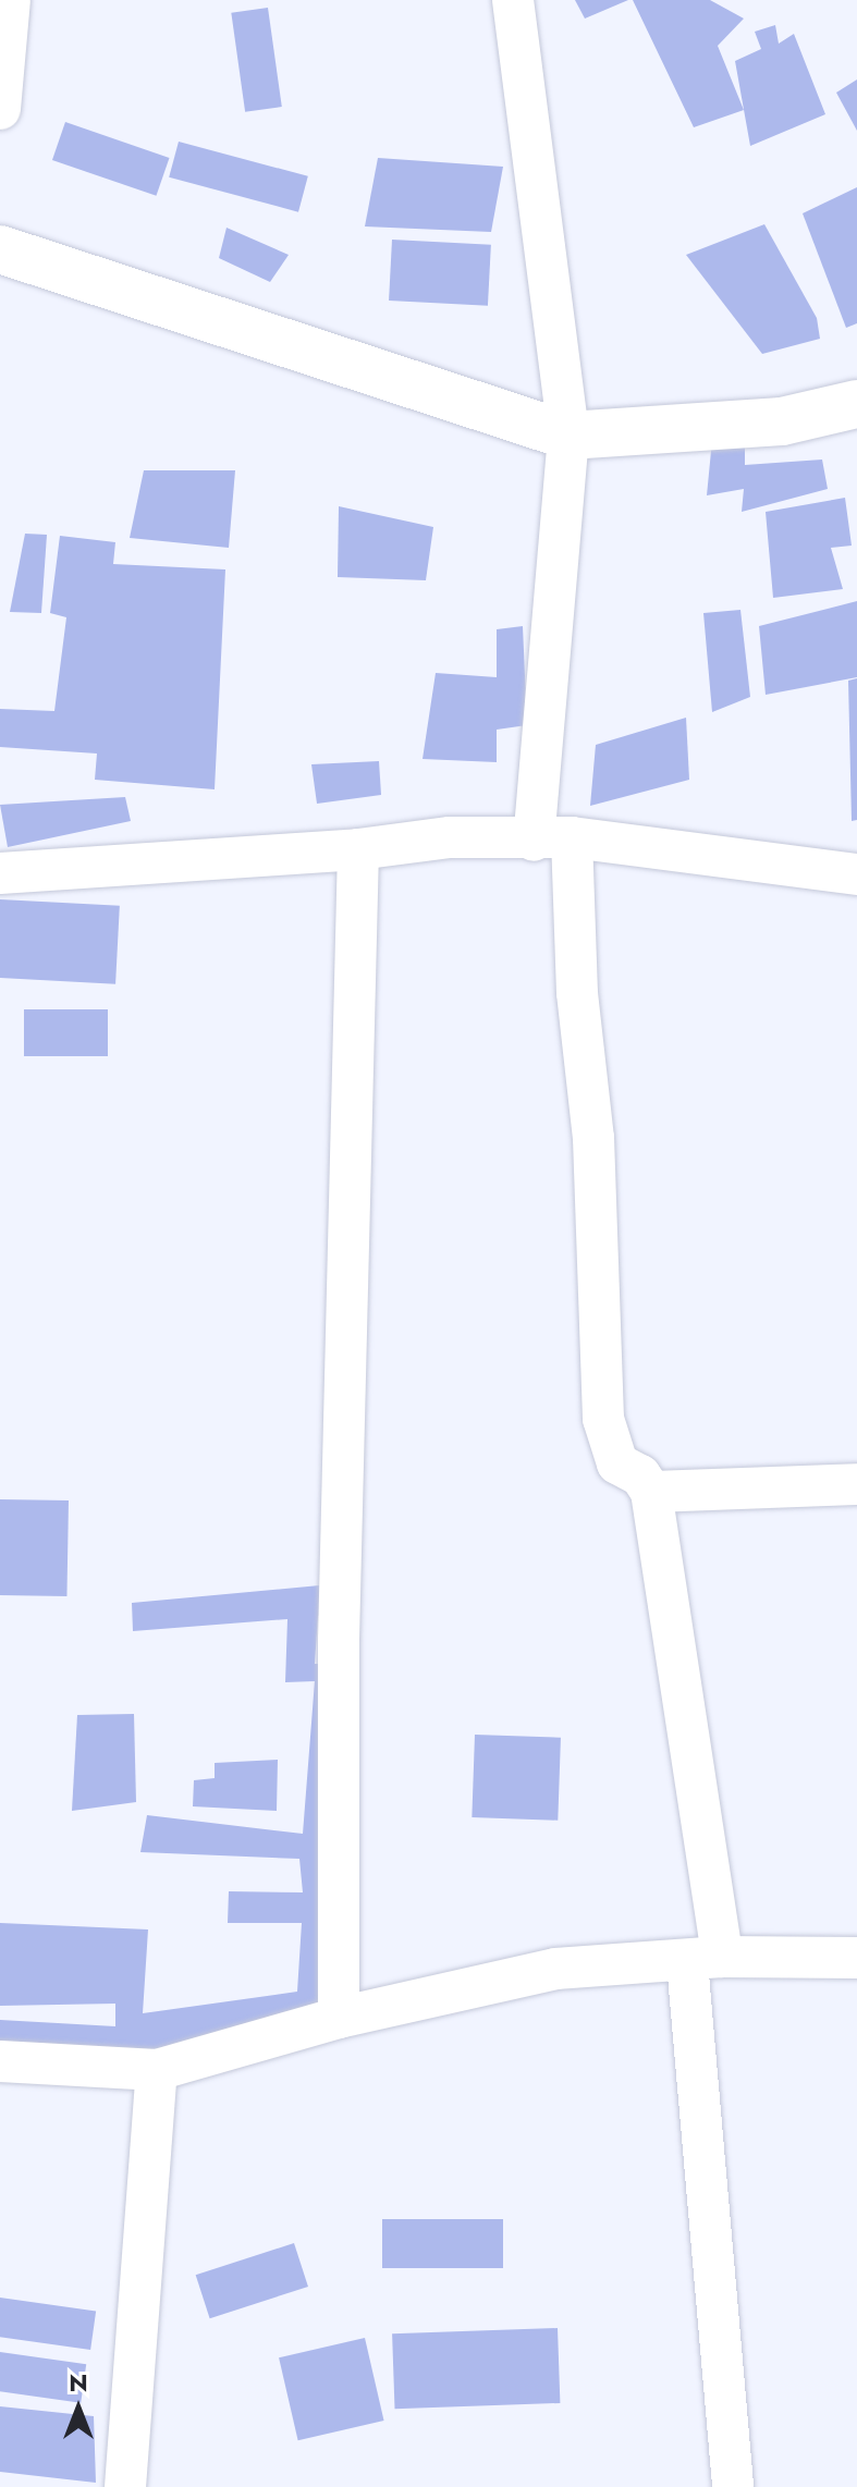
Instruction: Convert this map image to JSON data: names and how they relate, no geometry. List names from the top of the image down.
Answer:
{
  "north": "top"
}
